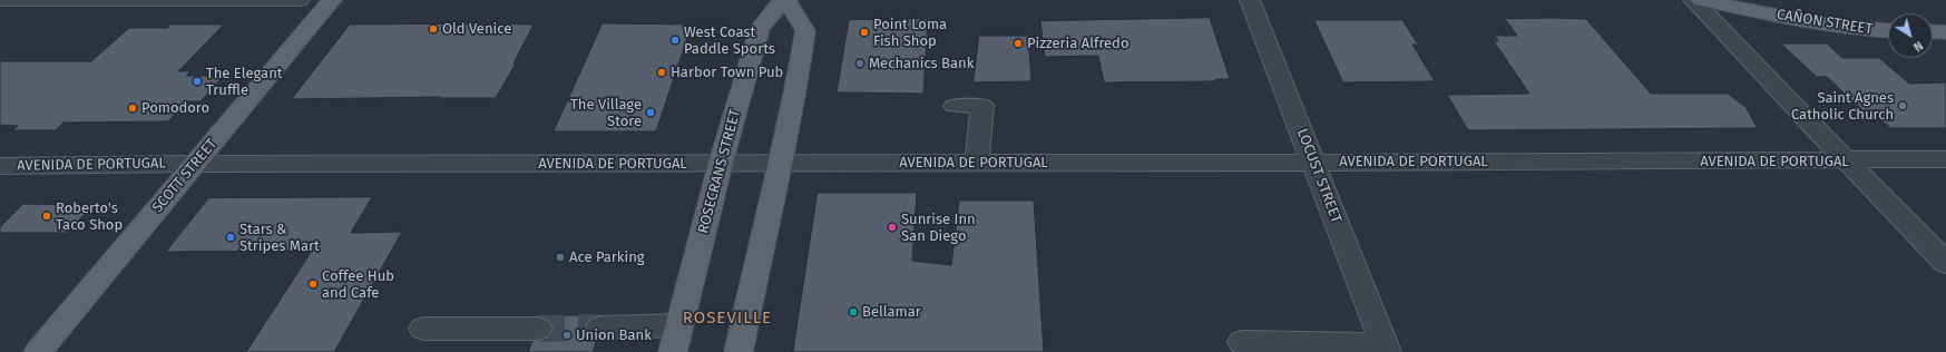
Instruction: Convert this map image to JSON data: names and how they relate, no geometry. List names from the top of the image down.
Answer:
{
  "streets": {
    "main road": ["CAÑON STREET", "ROSECRANS STREET", "SCOTT STREET"],
    "street": ["AVENIDA DE PORTUGAL", "LOCUST STREET"]
  },
  "crossings": [
    ["AVENIDA DE PORTUGAL", "ROSECRANS STREET"],
    ["AVENIDA DE PORTUGAL", "SCOTT STREET"],
    ["AVENIDA DE PORTUGAL", "LOCUST STREET"]
  ],
  "districts": ["ROSEVILLE"],
  "places": [
    "Old Venice",
    "Point Loma Fish Shop",
    "West Coast Paddle Sports",
    "Pizzeria Alfredo",
    "Mechanics Bank",
    "Harbor Town Pub",
    "The Elegant Truffle",
    "Saint Agnes Catholic Church",
    "Pomodoro",
    "The Village Store",
    "Roberto's Taco Shop",
    "Sunrise Inn San Diego",
    "Stars & Stripes Mart",
    "Ace Parking",
    "Coffee Hub and Cafe",
    "Bellamar",
    "Union Bank"
  ],
  "north": "bottom right"
}
